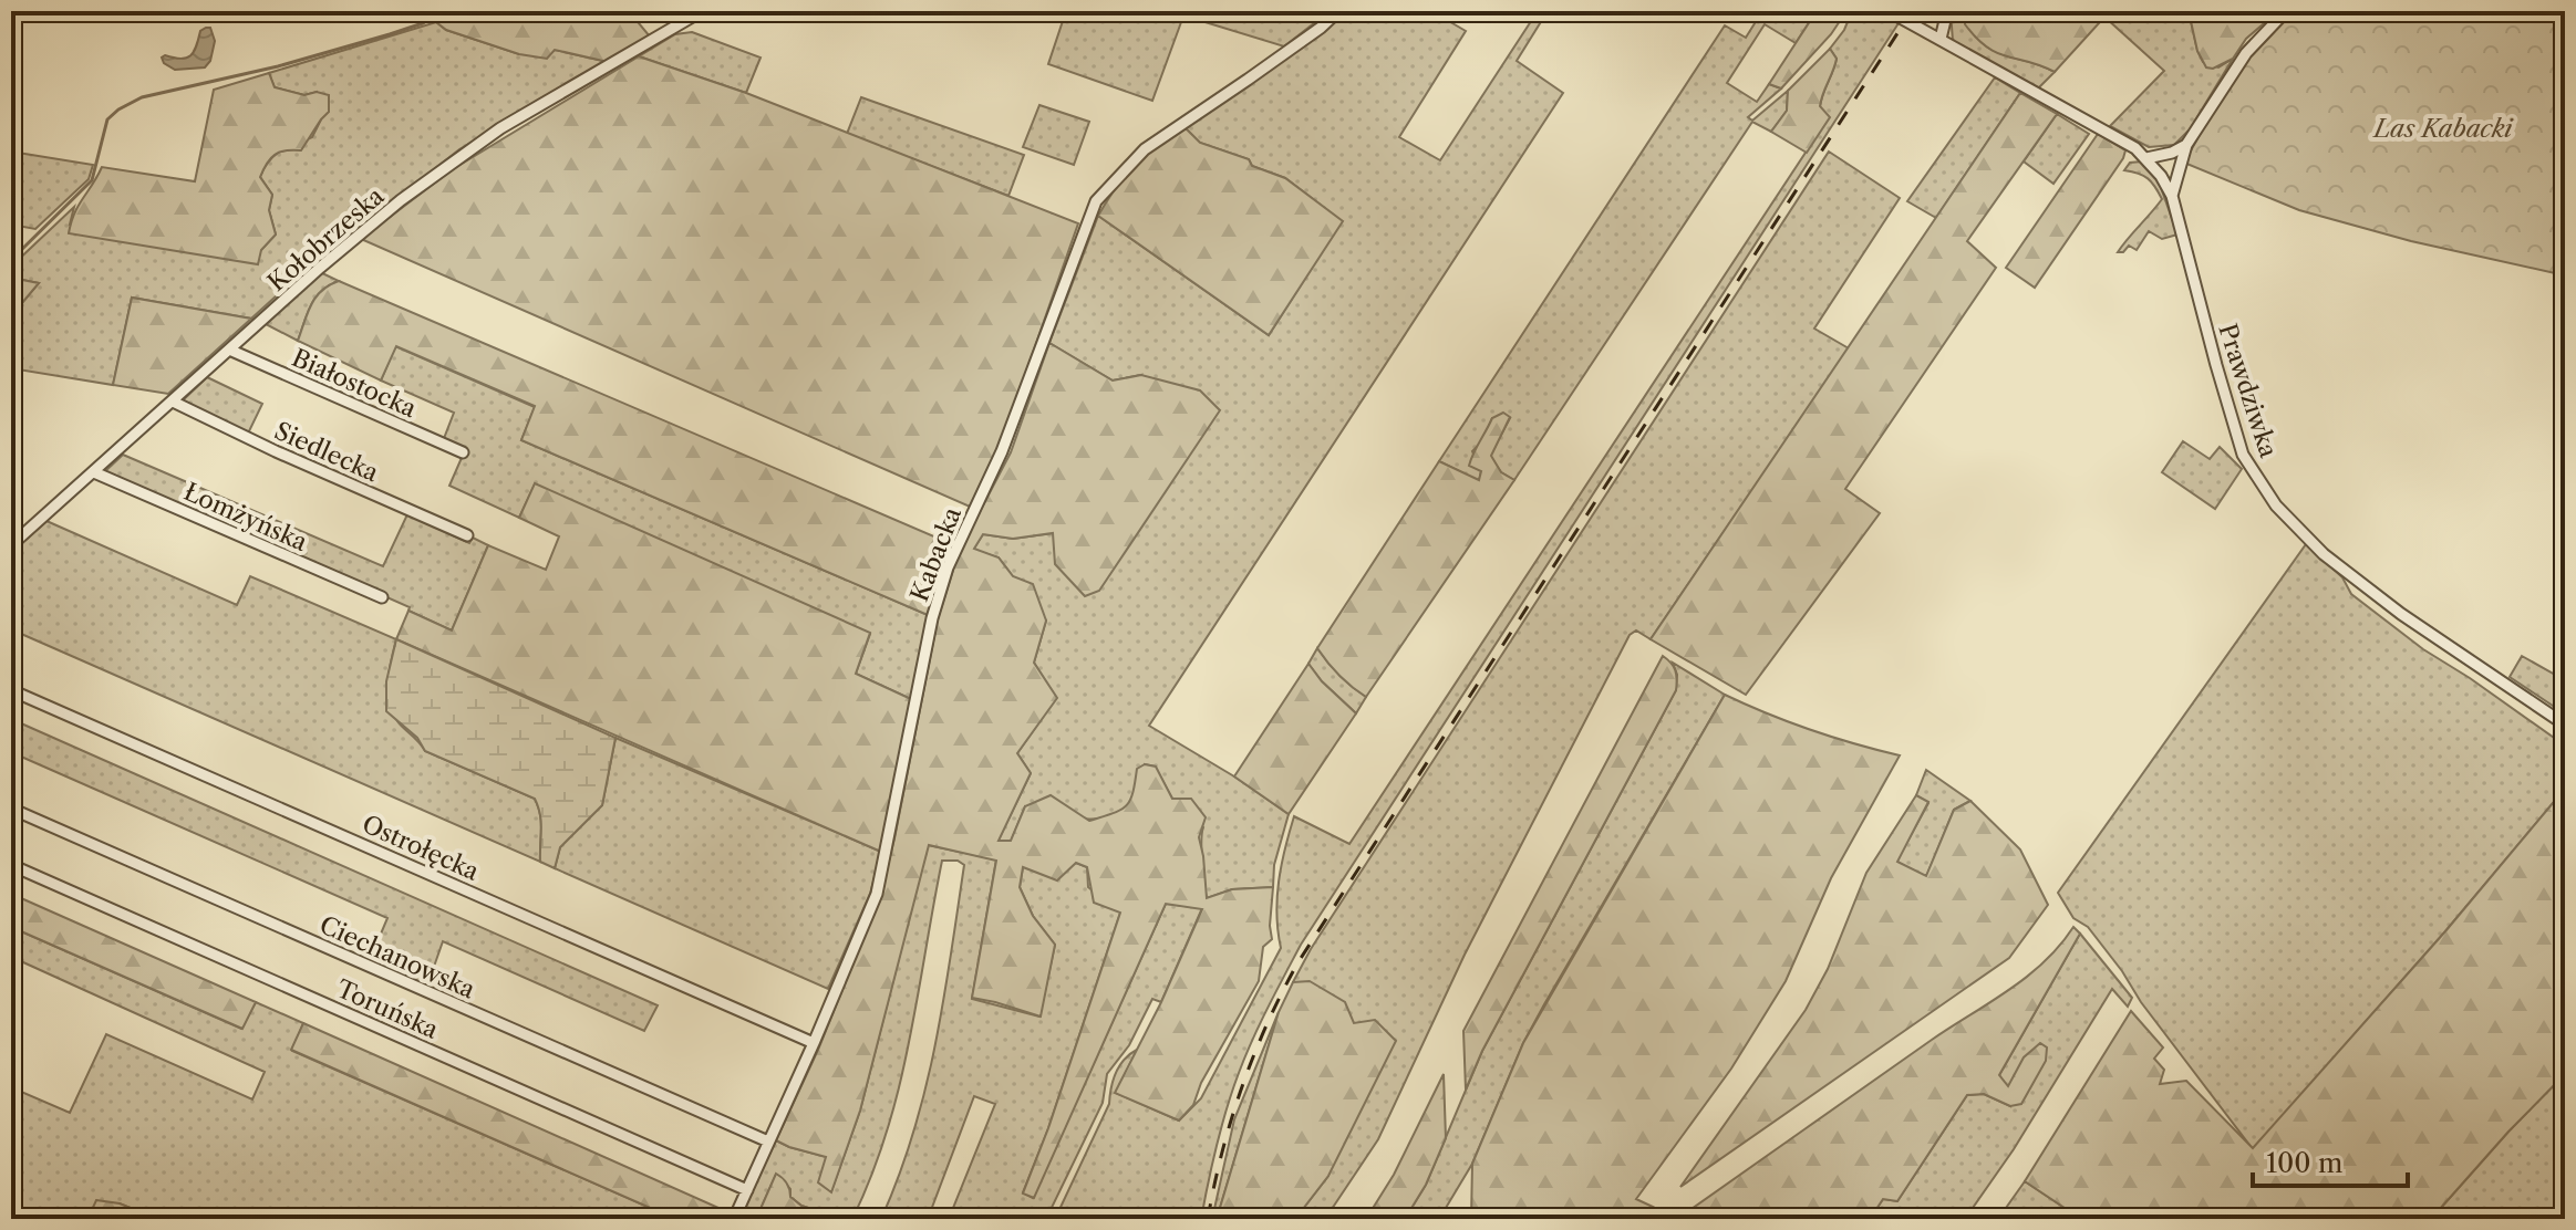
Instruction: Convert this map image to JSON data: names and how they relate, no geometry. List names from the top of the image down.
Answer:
{
  "streets": {
    "street": [
      "Kołobrzeska",
      "Białostocka",
      "Prawdziwka",
      "Siedlecka",
      "Łomżyńska",
      "Kabacka",
      "Ostrołęcka",
      "Ciechanowska",
      "Toruńska"
    ]
  },
  "crossings": [
    ["Kołobrzeska", "Białostocka"],
    ["Kołobrzeska", "Siedlecka"],
    ["Kołobrzeska", "Łomżyńska"],
    ["Kabacka", "Ostrołęcka"],
    ["Kabacka", "Ciechanowska"],
    ["Kabacka", "Toruńska"]
  ],
  "parks": ["Las Kabacki"],
  "scale_bar": "100 m"
}
